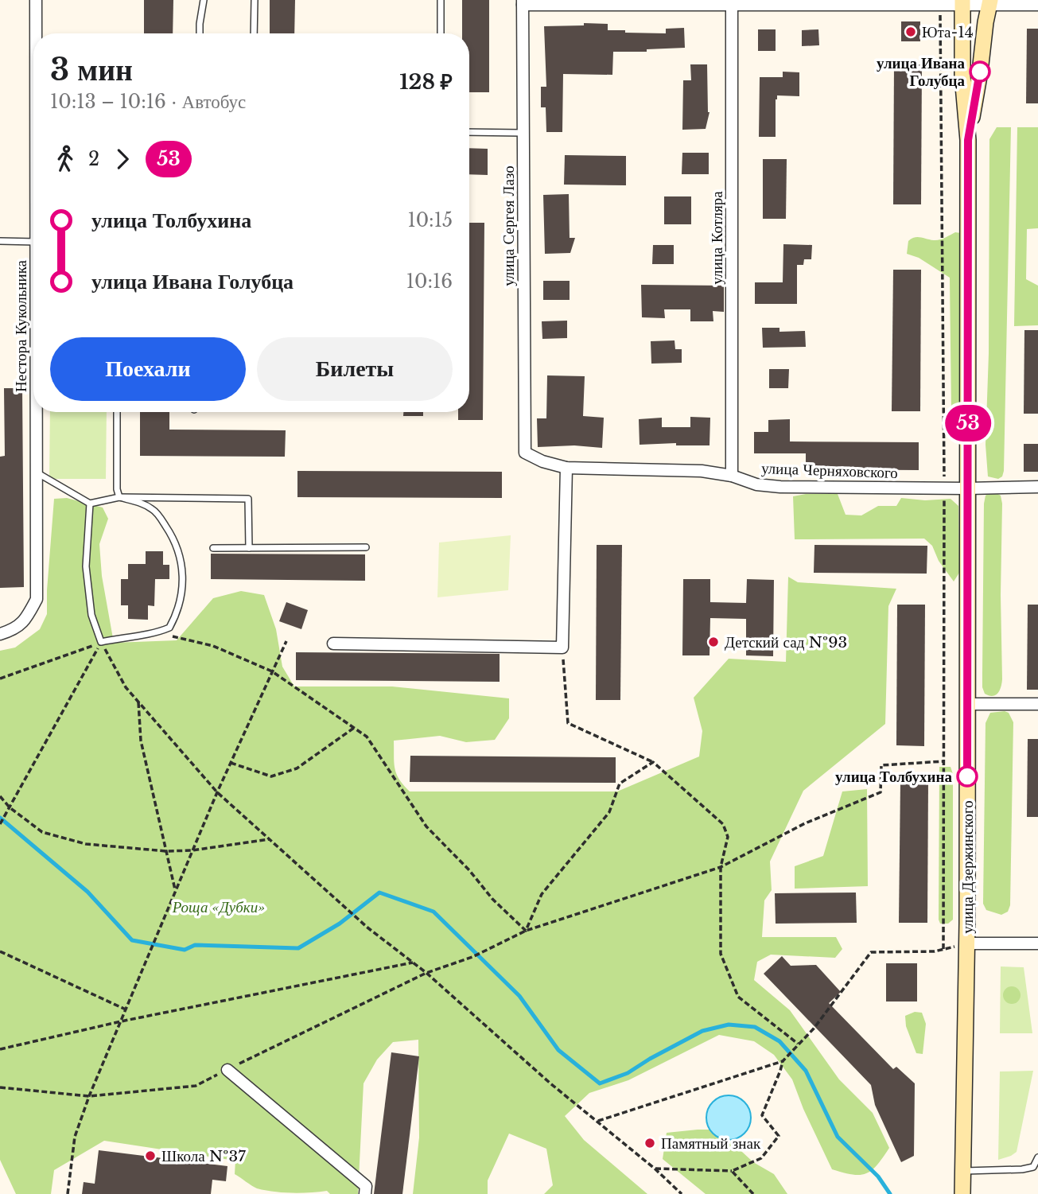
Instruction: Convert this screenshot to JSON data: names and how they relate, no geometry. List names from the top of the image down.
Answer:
{
  "streets": {
    "main road": ["улица Дзержинского"],
    "street": [
      "улица Сергея Лазо",
      "улица Котляра",
      "Нестора Кукольника",
      "улица Черняховского"
    ]
  },
  "crossings": [
    ["улица Сергея Лазо", "улица Черняховского"],
    ["улица Котляра", "улица Черняховского"],
    ["улица Черняховского", "улица Дзержинского"]
  ],
  "parks": ["Роща «Дубки»"],
  "places": [
    "Юта-14",
    "улица Ивана Голубца",
    "Детский сад №93",
    "улица Толбухина",
    "Памятный знак",
    "Школа №37"
  ],
  "lines": ["bus line 53"],
  "page": {
    "on_map": "53",
    "heading": ["3 мин", "10:13 – 10:16 · Автобус", "128 ₽"],
    "legs": ["2", "53"],
    "list": [
      {
        "name": "улица Толбухина",
        "value": "10:15"
      },
      {
        "name": "улица Ивана Голубца",
        "value": "10:16"
      }
    ],
    "buttons": ["Поехали", "Билеты"]
  }
}
